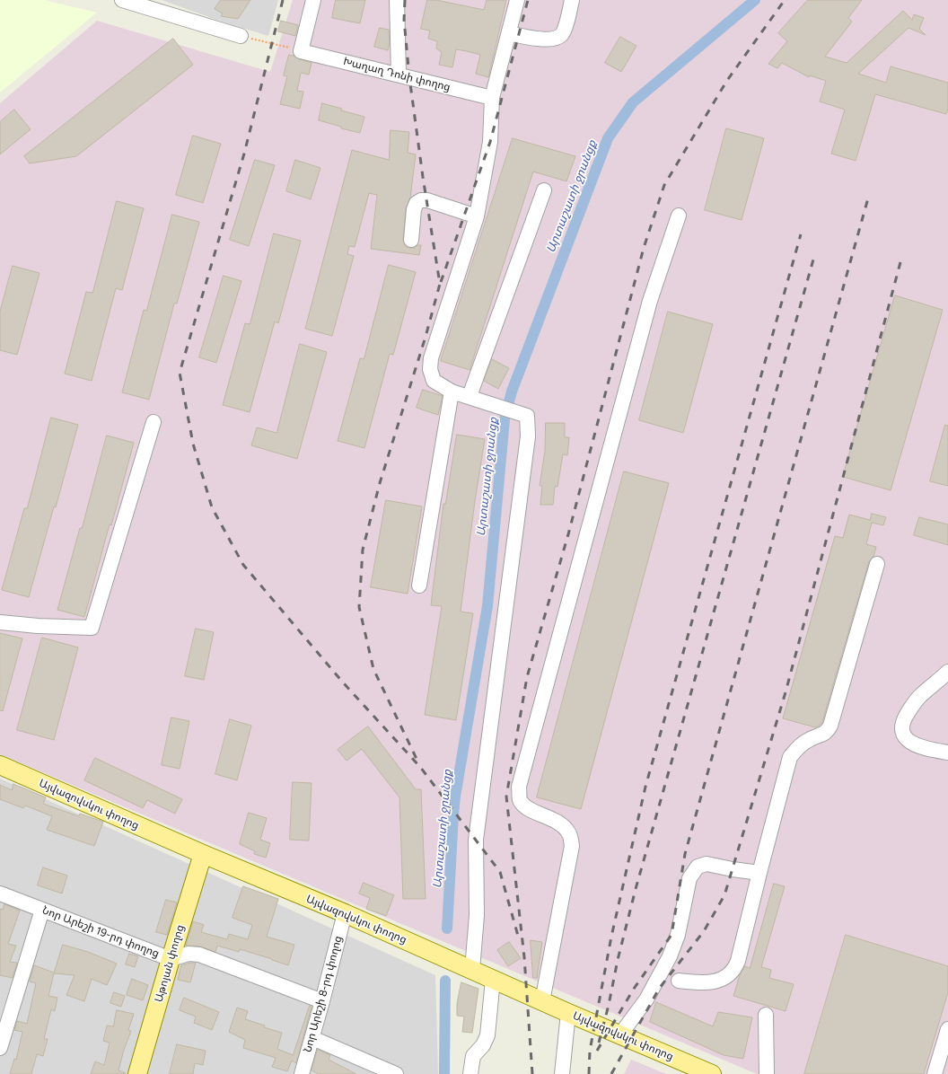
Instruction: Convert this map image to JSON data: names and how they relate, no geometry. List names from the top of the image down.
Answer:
{
  "streets": {
    "main road": ["Այվազովսկու փողոց", "Աթոյան փողոց"],
    "street": ["Խաղաղ Դոնի փողոց", "Նոր Արեշի 19-րդ փողոց", "Նոր Արեշի 8-րդ փողոց"]
  },
  "crossings": [
    ["Այվազովսկու փողոց", "Աթոյան փողոց"],
    ["Այվազովսկու փողոց", "Նոր Արեշի 8-րդ փողոց"],
    ["Նոր Արեշի 19-րդ փողոց", "Աթոյան փողոց"],
    ["Նոր Արեշի 19-րդ փողոց", "Նոր Արեշի 8-րդ փողոց"]
  ],
  "water": ["Արտաշատի ջրանցք"]
}
